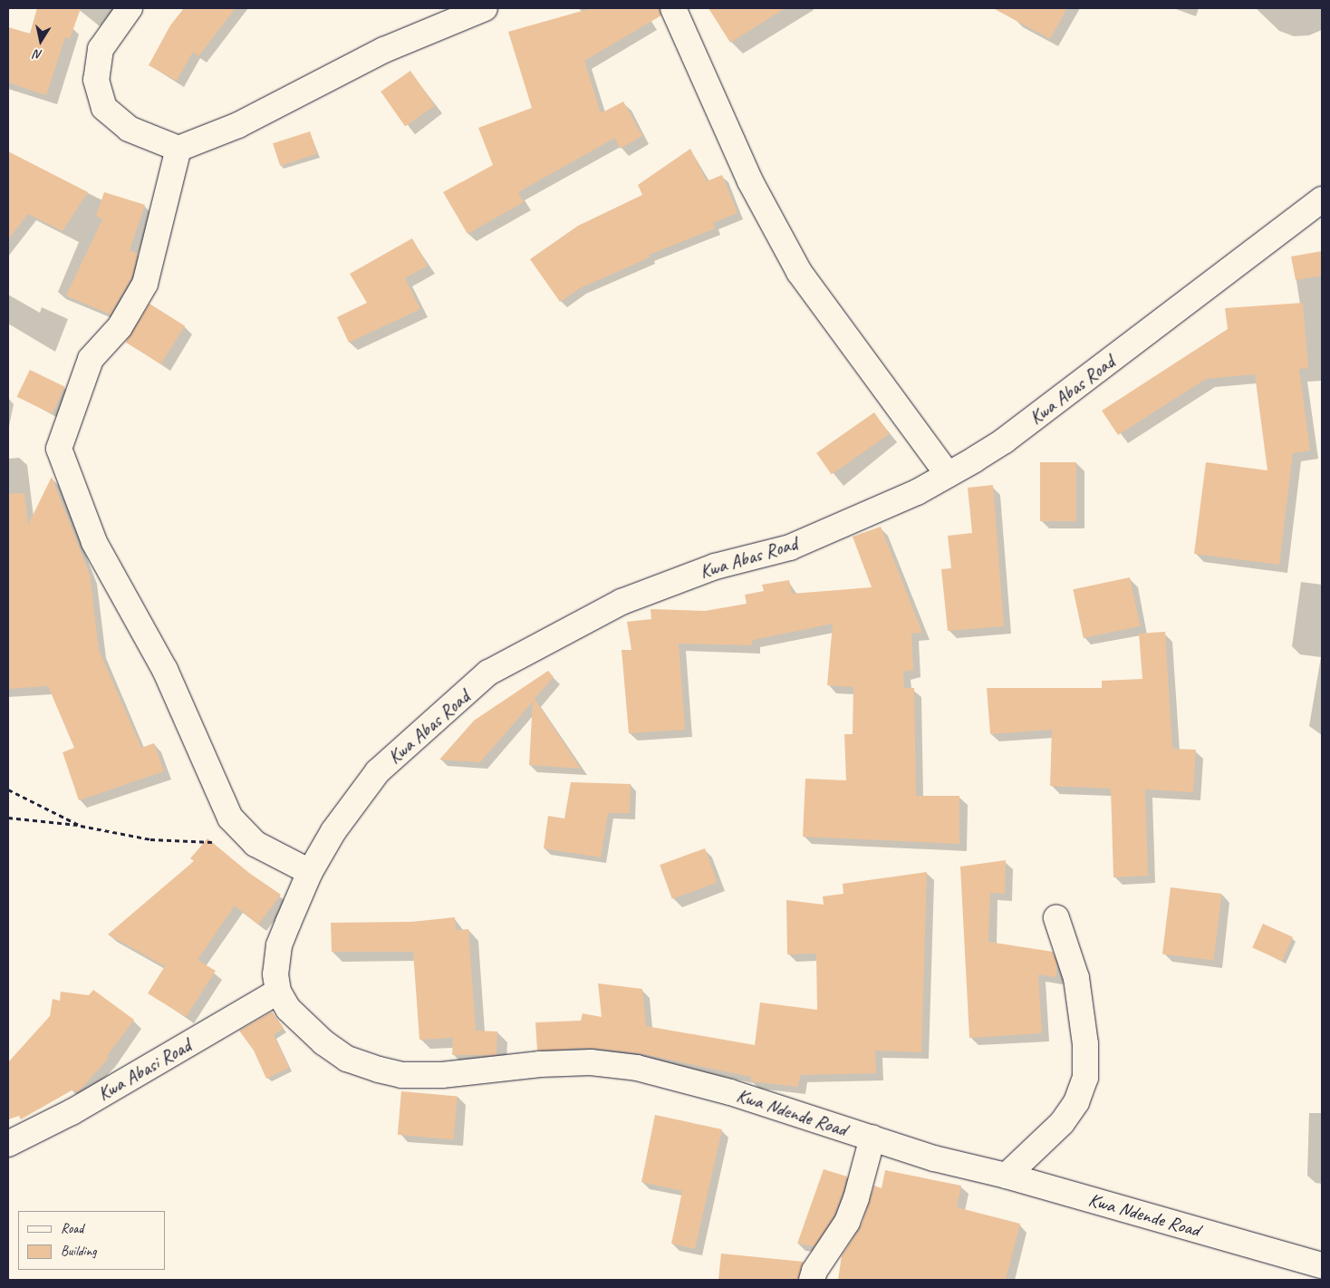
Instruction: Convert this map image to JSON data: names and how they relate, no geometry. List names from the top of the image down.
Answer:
{
  "streets": {
    "street": ["Kwa Abas Road", "Kwa Abasi Road", "Kwa Ndende Road"]
  },
  "crossings": [
    ["Kwa Abas Road", "Kwa Abasi Road"],
    ["Kwa Abas Road", "Kwa Ndende Road"],
    ["Kwa Abasi Road", "Kwa Ndende Road"]
  ],
  "legend": ["Road", "Building"],
  "north": "bottom"
}
